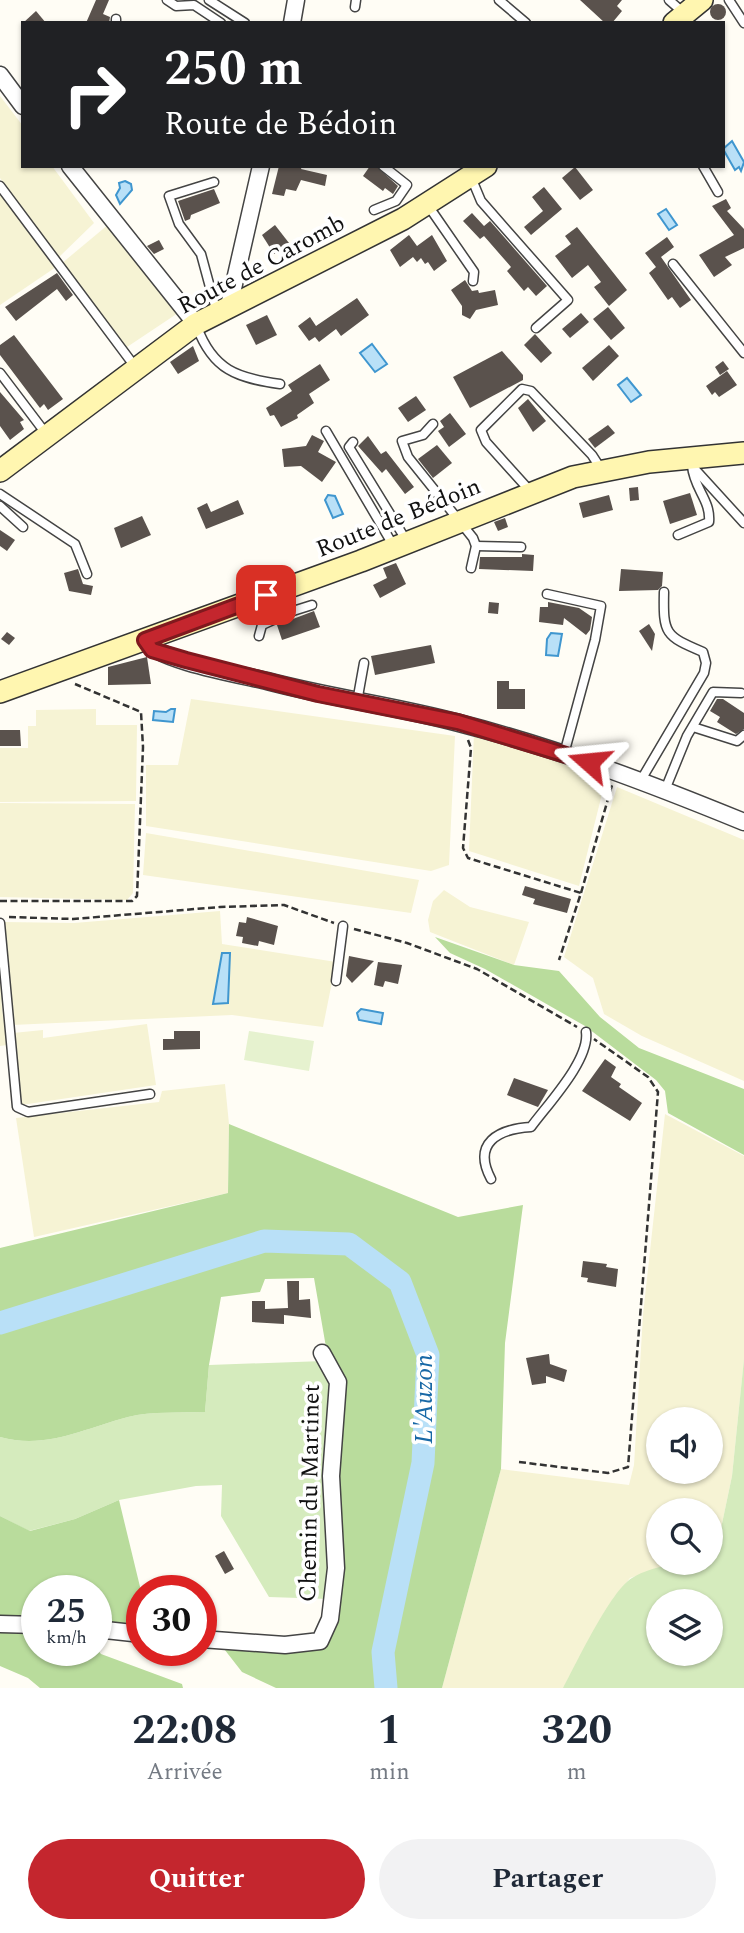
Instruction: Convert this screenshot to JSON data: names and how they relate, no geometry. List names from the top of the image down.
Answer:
{
  "streets": {
    "main road": ["Route de Caromb", "Route de Bédoin"],
    "street": ["Chemin du Martinet"]
  },
  "water": ["L'Auzon"],
  "page": {
    "turn": ["250 m", "Route de Bédoin"],
    "speed": "25 km/h",
    "limit": "30",
    "eta": [
      "22:08",
      "Arrivée",
      "1",
      "min",
      "320",
      "m"
    ],
    "buttons": ["Quitter", "Partager"]
  }
}
